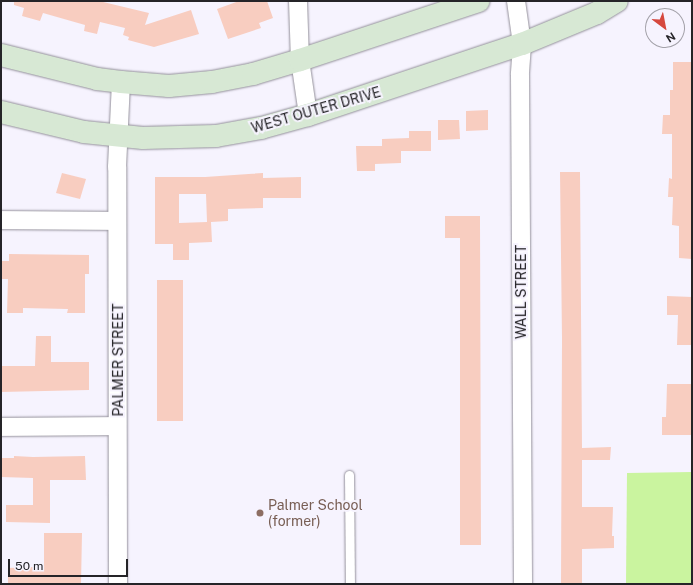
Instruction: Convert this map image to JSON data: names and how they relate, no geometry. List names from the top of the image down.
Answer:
{
  "streets": {
    "main road": ["WEST OUTER DRIVE"],
    "street": ["WALL STREET", "PALMER STREET"]
  },
  "crossings": [
    ["WEST OUTER DRIVE", "WALL STREET"],
    ["WEST OUTER DRIVE", "PALMER STREET"]
  ],
  "places": ["Palmer School (former)"],
  "scale_bar": "50 m",
  "north": "bottom right"
}
